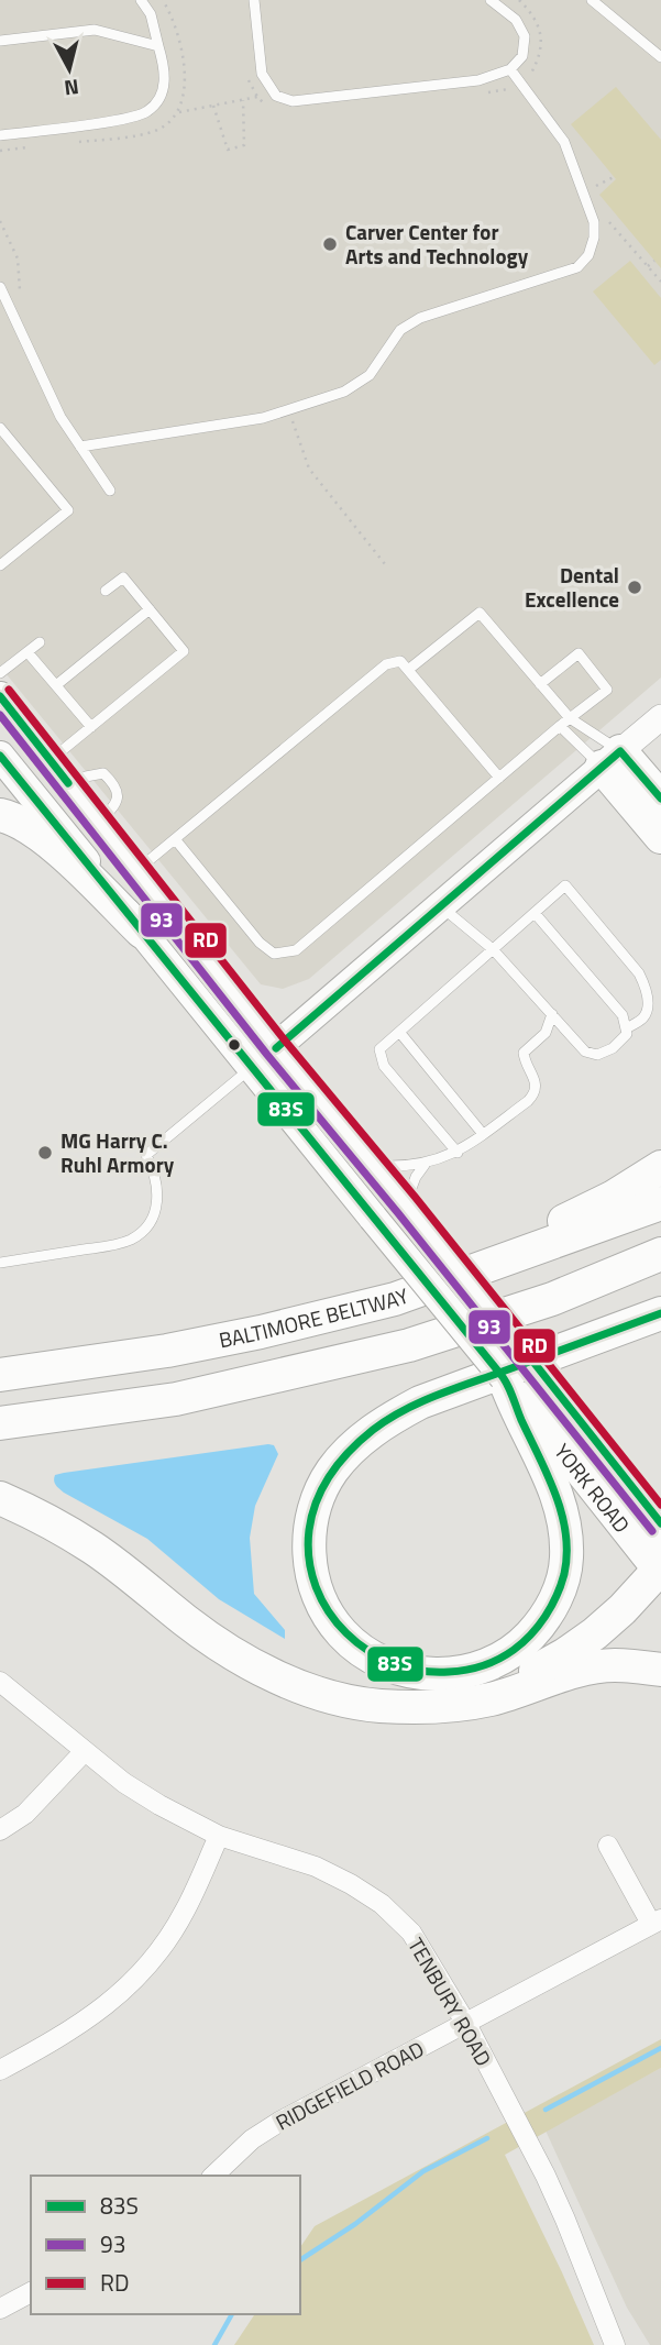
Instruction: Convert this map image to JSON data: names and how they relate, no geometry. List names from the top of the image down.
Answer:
{
  "streets": {
    "highway": ["BALTIMORE BELTWAY"],
    "main road": ["YORK ROAD"],
    "street": ["TENBURY ROAD", "RIDGEFIELD ROAD"]
  },
  "crossings": [
    ["TENBURY ROAD", "RIDGEFIELD ROAD"]
  ],
  "places": ["Carver Center for Arts and Technology", "Dental Excellence", "MG Harry C. Ruhl Armory"],
  "lines": ["transit line RD", "transit line 83S", "transit line 93"],
  "legend": ["83S", "93", "RD"],
  "north": "bottom"
}
